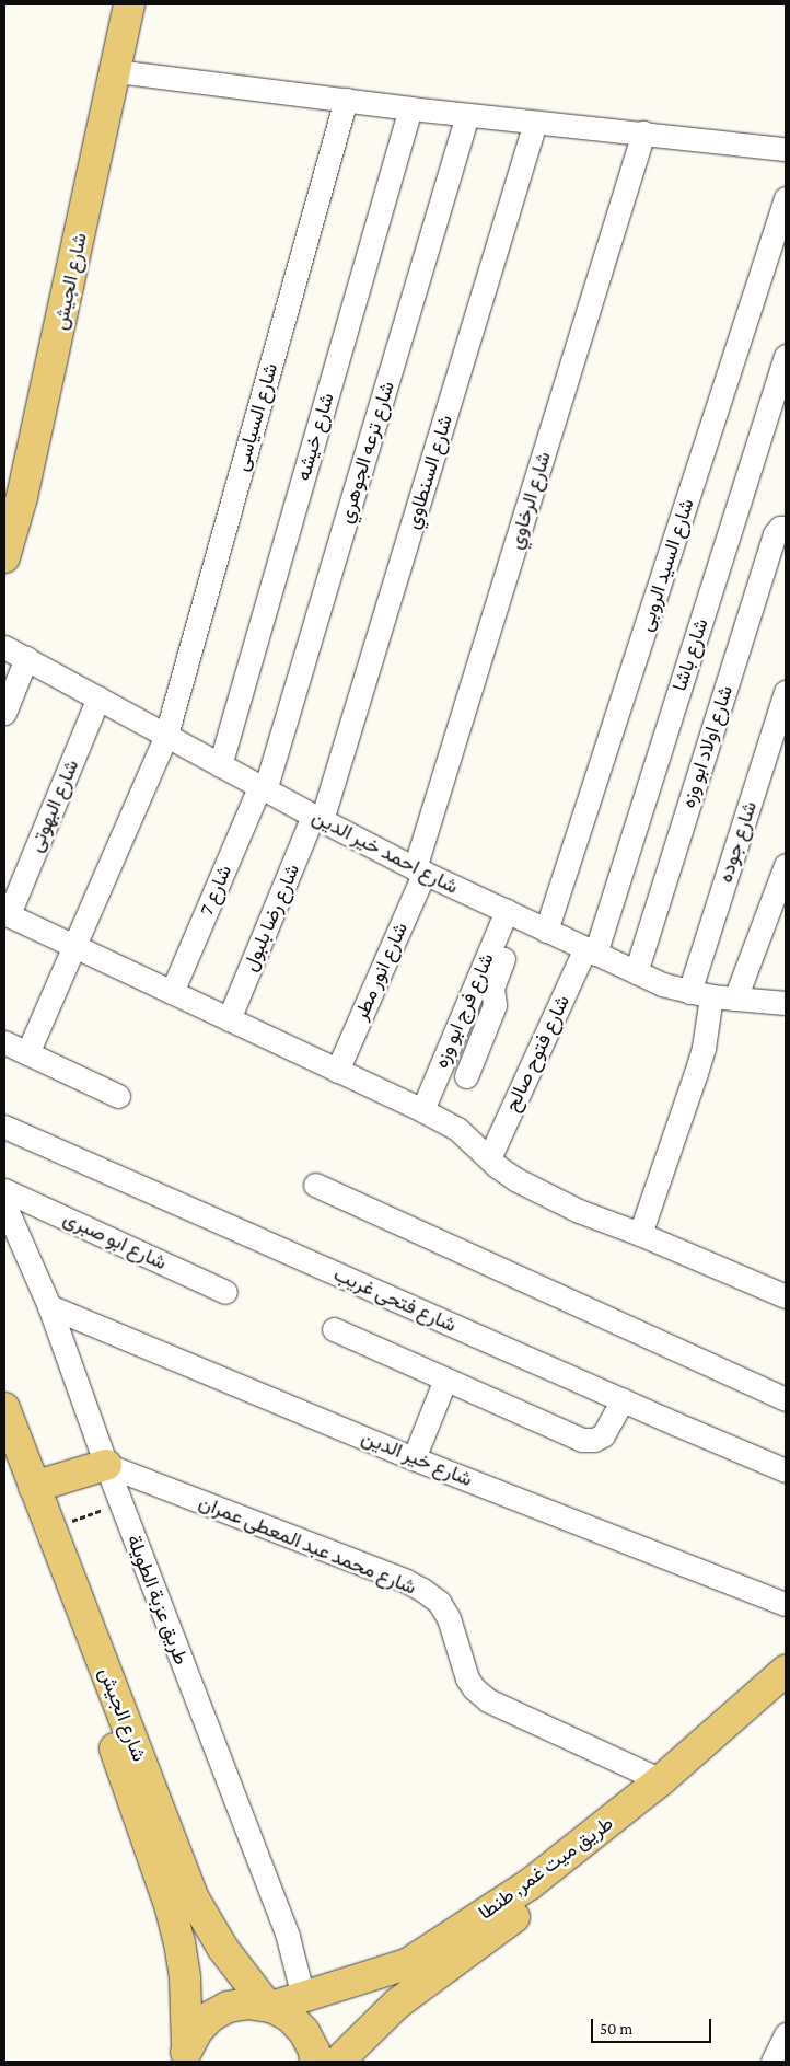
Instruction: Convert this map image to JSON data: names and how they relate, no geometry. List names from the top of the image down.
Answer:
{
  "streets": {
    "main road": ["شارع الجيش", "طريق ميت غمر, طنطا"],
    "street": [
      "شارع السياسى",
      "شارع خيشه",
      "شارع ترعه الجوهري",
      "شارع السنطاوي",
      "شارع الرخاوي",
      "شارع السيد الروبى",
      "شارع باشا",
      "شارع اولاد ابو وزه",
      "شارع البهوتى",
      "شارع جوده",
      "شارع احمد خير الدين",
      "شارع 7",
      "شارع رضا بلبول",
      "شارع انور مطر",
      "شارع فرج ابو وزه",
      "شارع فتوح صالح",
      "شارع ابو صبرى",
      "شارع فتحى غريب",
      "شارع خير الدين",
      "شارع محمد عبد المعطى عمران",
      "طريق عزبة الطويلة"
    ]
  },
  "crossings": [
    ["شارع الجيش", "طريق ميت غمر, طنطا"],
    ["شارع السياسى", "شارع احمد خير الدين"],
    ["شارع خيشه", "شارع احمد خير الدين"],
    ["شارع ترعه الجوهري", "شارع احمد خير الدين"],
    ["شارع ترعه الجوهري", "شارع 7"],
    ["شارع السنطاوي", "شارع احمد خير الدين"],
    ["شارع السنطاوي", "شارع رضا بلبول"],
    ["شارع الرخاوي", "شارع احمد خير الدين"],
    ["شارع الرخاوي", "شارع انور مطر"],
    ["شارع السيد الروبى", "شارع احمد خير الدين"],
    ["شارع باشا", "شارع احمد خير الدين"],
    ["شارع باشا", "شارع فتوح صالح"],
    ["شارع اولاد ابو وزه", "شارع احمد خير الدين"],
    ["شارع البهوتى", "شارع احمد خير الدين"],
    ["شارع جوده", "شارع احمد خير الدين"],
    ["شارع احمد خير الدين", "شارع 7"],
    ["شارع احمد خير الدين", "شارع رضا بلبول"],
    ["شارع احمد خير الدين", "شارع انور مطر"],
    ["شارع احمد خير الدين", "شارع فرج ابو وزه"],
    ["شارع احمد خير الدين", "شارع فتوح صالح"],
    ["شارع خير الدين", "طريق عزبة الطويلة"],
    ["شارع محمد عبد المعطى عمران", "طريق عزبة الطويلة"],
    ["شارع محمد عبد المعطى عمران", "طريق ميت غمر, طنطا"],
    ["طريق عزبة الطويلة", "طريق ميت غمر, طنطا"]
  ],
  "scale_bar": "50 m"
}
